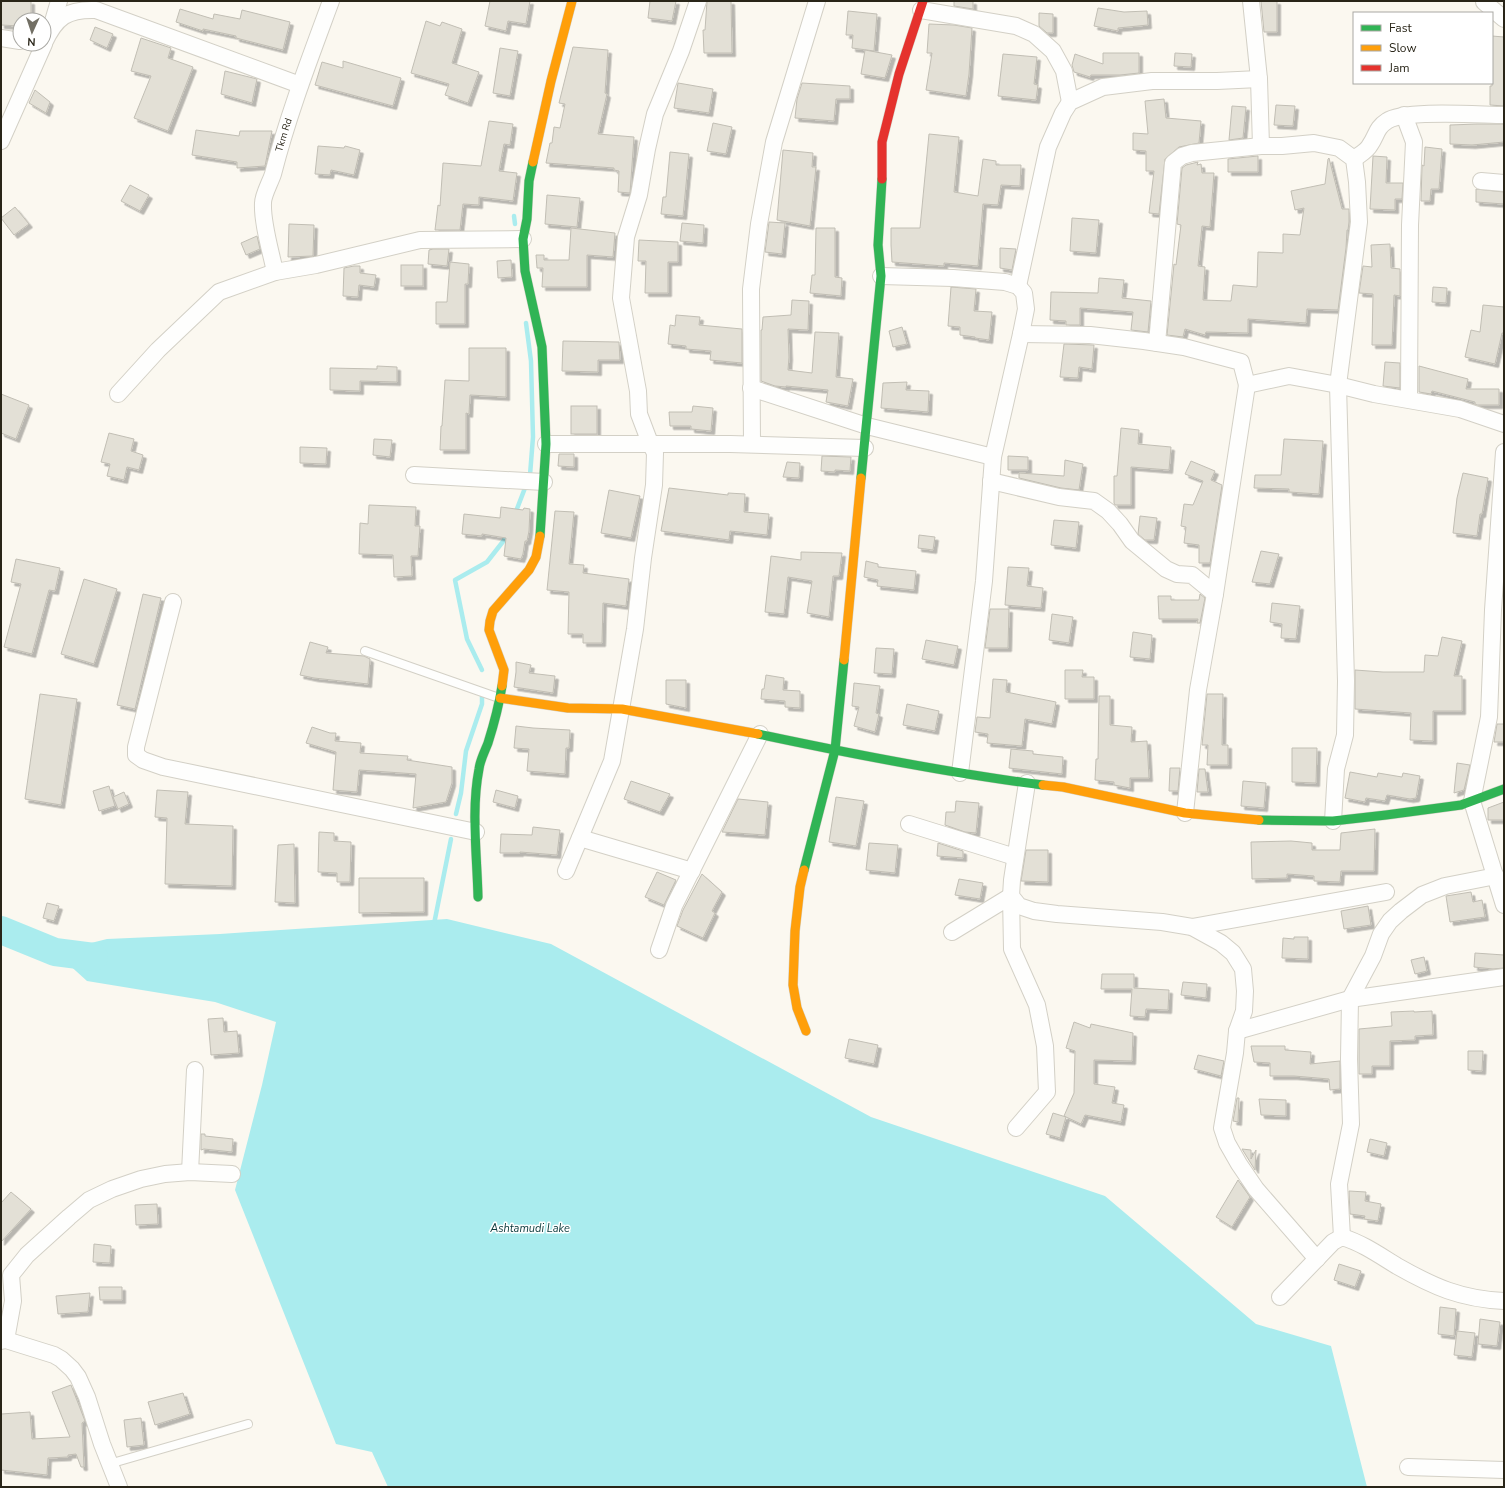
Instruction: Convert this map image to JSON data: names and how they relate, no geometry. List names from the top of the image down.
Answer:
{
  "streets": {
    "street": ["Tkm Rd"]
  },
  "water": ["Ashtamudi Lake"],
  "legend": ["Fast", "Slow", "Jam"],
  "north": "bottom"
}
